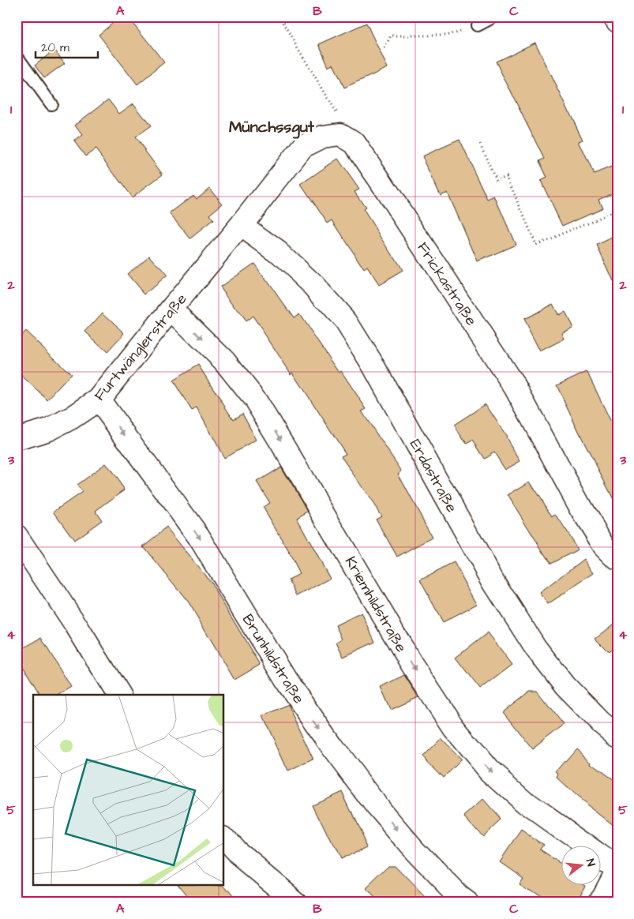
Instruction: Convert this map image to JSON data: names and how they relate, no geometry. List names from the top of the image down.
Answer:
{
  "streets": {
    "street": [
      "Frickastraße",
      "Furtwänglerstraße",
      "Erdastraße",
      "Kriemhildstraße",
      "Brunhildstraße"
    ]
  },
  "crossings": [
    ["Furtwänglerstraße", "Erdastraße"],
    ["Furtwänglerstraße", "Kriemhildstraße"],
    ["Furtwänglerstraße", "Brunhildstraße"]
  ],
  "one_way": ["Kriemhildstraße"],
  "districts": ["Münchssgut"],
  "scale_bar": "20 m",
  "north": "right",
  "grid": {
    "columns": ["A", "B", "C"],
    "rows": [
      "1",
      "2",
      "3",
      "4",
      "5"
    ]
  }
}
